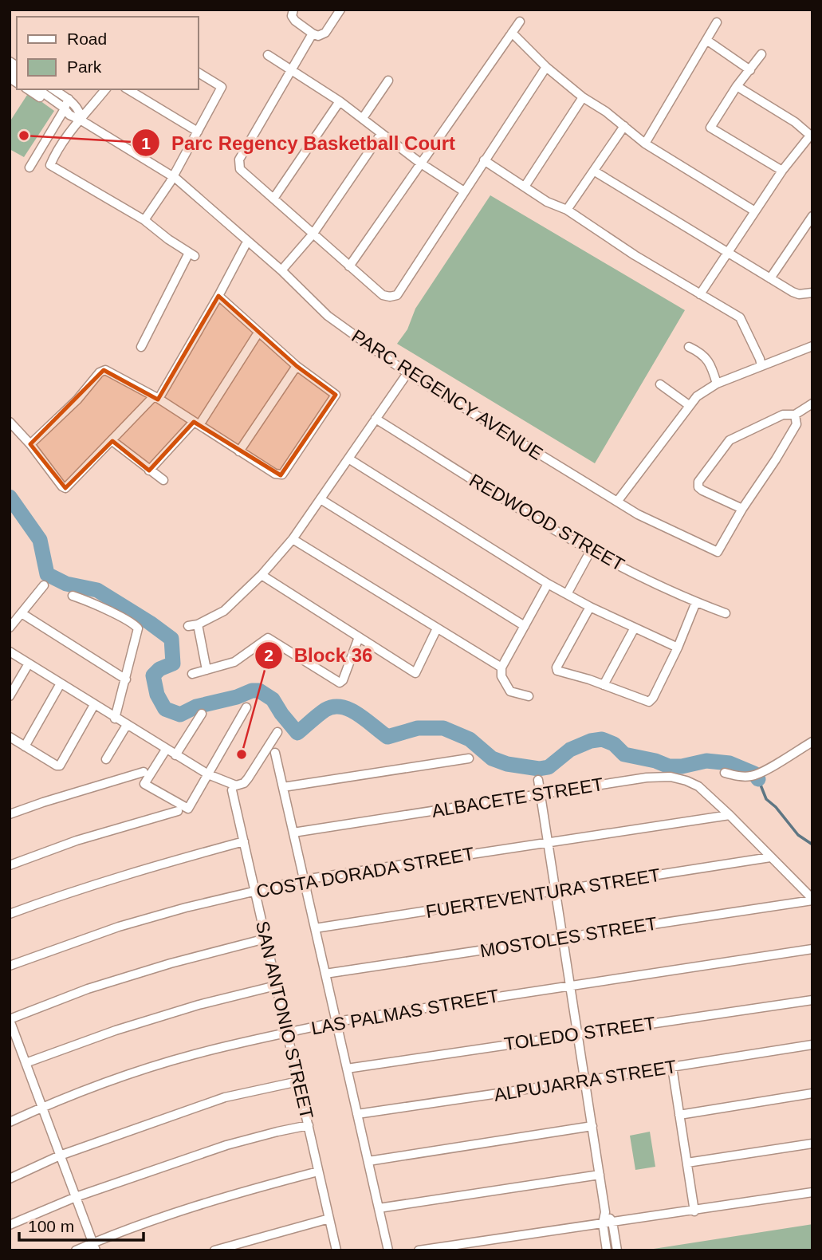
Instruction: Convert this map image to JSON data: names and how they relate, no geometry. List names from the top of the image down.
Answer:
{
  "streets": {
    "street": [
      "PARC REGENCY AVENUE",
      "REDWOOD STREET",
      "ALBACETE STREET",
      "COSTA DORADA STREET",
      "FUERTEVENTURA STREET",
      "MOSTOLES STREET",
      "LAS PALMAS STREET",
      "SAN ANTONIO STREET",
      "TOLEDO STREET",
      "ALPUJARRA STREET"
    ]
  },
  "crossings": [
    ["ALBACETE STREET", "COSTA DORADA STREET"],
    ["ALBACETE STREET", "FUERTEVENTURA STREET"],
    ["ALBACETE STREET", "MOSTOLES STREET"],
    ["COSTA DORADA STREET", "SAN ANTONIO STREET"],
    ["LAS PALMAS STREET", "SAN ANTONIO STREET"]
  ],
  "places": ["Parc Regency Basketball Court", "Block 36"],
  "legend": ["Road", "Park"],
  "scale_bar": "100 m"
}
